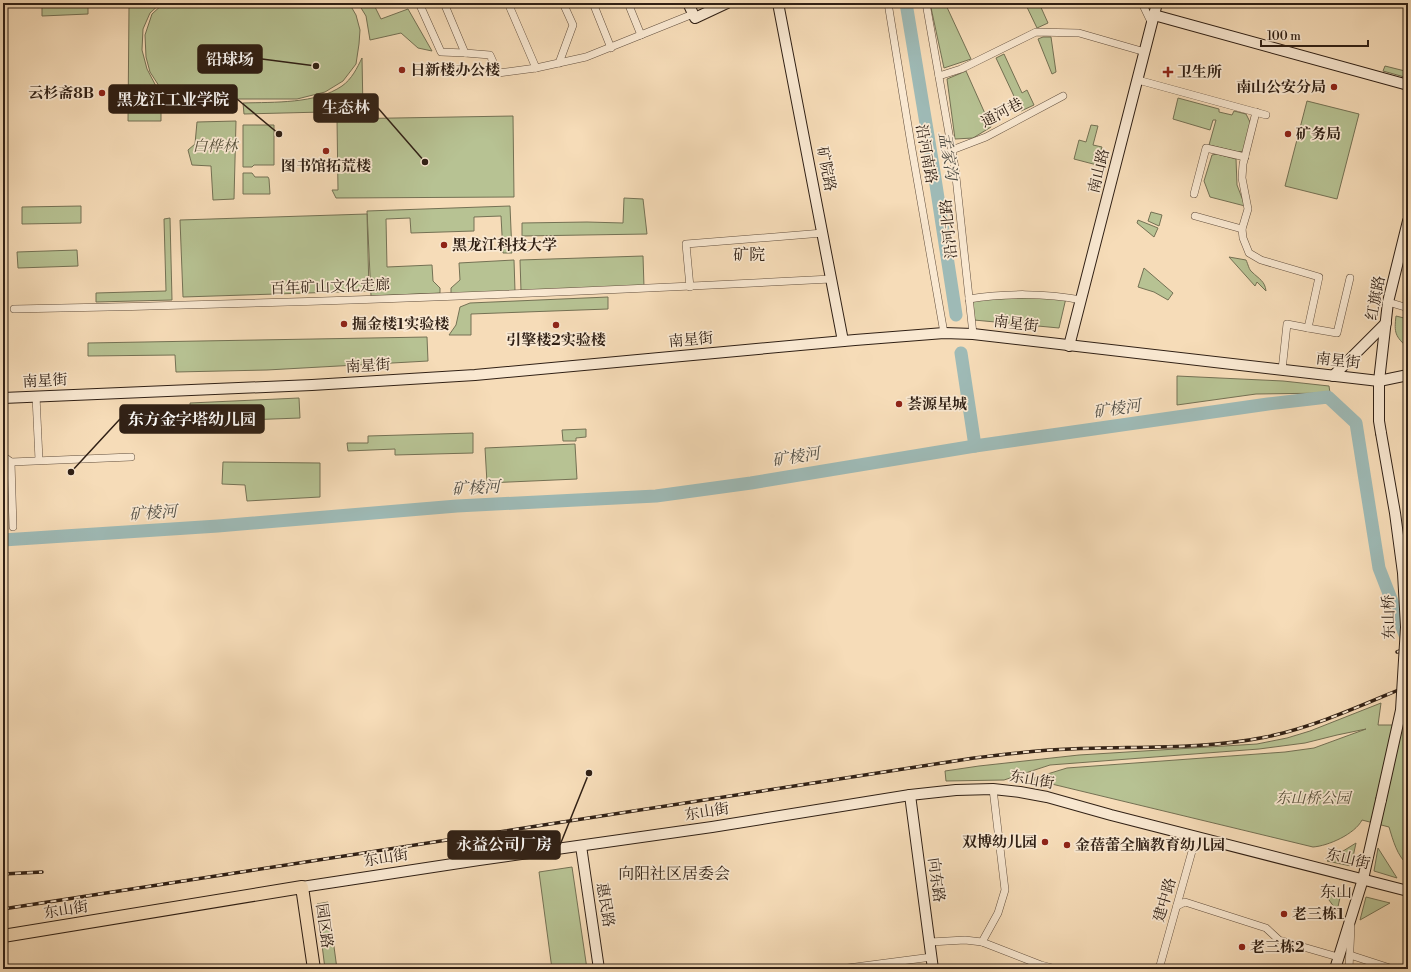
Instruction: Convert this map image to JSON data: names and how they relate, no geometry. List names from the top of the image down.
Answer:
{
  "streets": {
    "highway": ["东山街", "园区路"],
    "street": [
      "通河巷",
      "沿河南路",
      "矿院路",
      "南山路",
      "沿河北路",
      "百年矿山文化走廊",
      "红旗路",
      "南星街",
      "东山桥",
      "向东路",
      "建中路",
      "惠民路"
    ]
  },
  "crossings": [
    ["通河巷", "沿河北路"],
    ["沿河南路", "南星街"],
    ["矿院路", "百年矿山文化走廊"],
    ["矿院路", "南星街"],
    ["南山路", "南星街"],
    ["沿河北路", "南星街"],
    ["红旗路", "南星街"],
    ["红旗路", "东山桥"],
    ["东山桥", "东山街"],
    ["东山街", "向东路"],
    ["东山街", "建中路"],
    ["东山街", "惠民路"],
    ["东山街", "园区路"]
  ],
  "districts": ["矿院", "向阳社区居委会", "东山"],
  "water": ["孟家沟", "矿棱河"],
  "parks": ["白桦林", "东山桥公园"],
  "places": {
    "other": [
      "铅球场",
      "日新楼办公楼",
      "南山公安分局",
      "云杉斋8B",
      "黑龙江工业学院",
      "矿务局",
      "图书馆拓荒楼",
      "生态林",
      "黑龙江科技大学",
      "掘金楼1实验楼",
      "引擎楼2实验楼",
      "荟源星城",
      "东方金字塔幼儿园",
      "永益公司厂房",
      "双博幼儿园",
      "金蓓蕾全脑教育幼儿园",
      "老三栋1",
      "老三栋2"
    ],
    "health": ["卫生所"]
  },
  "scale_bar": "100 m"
}
